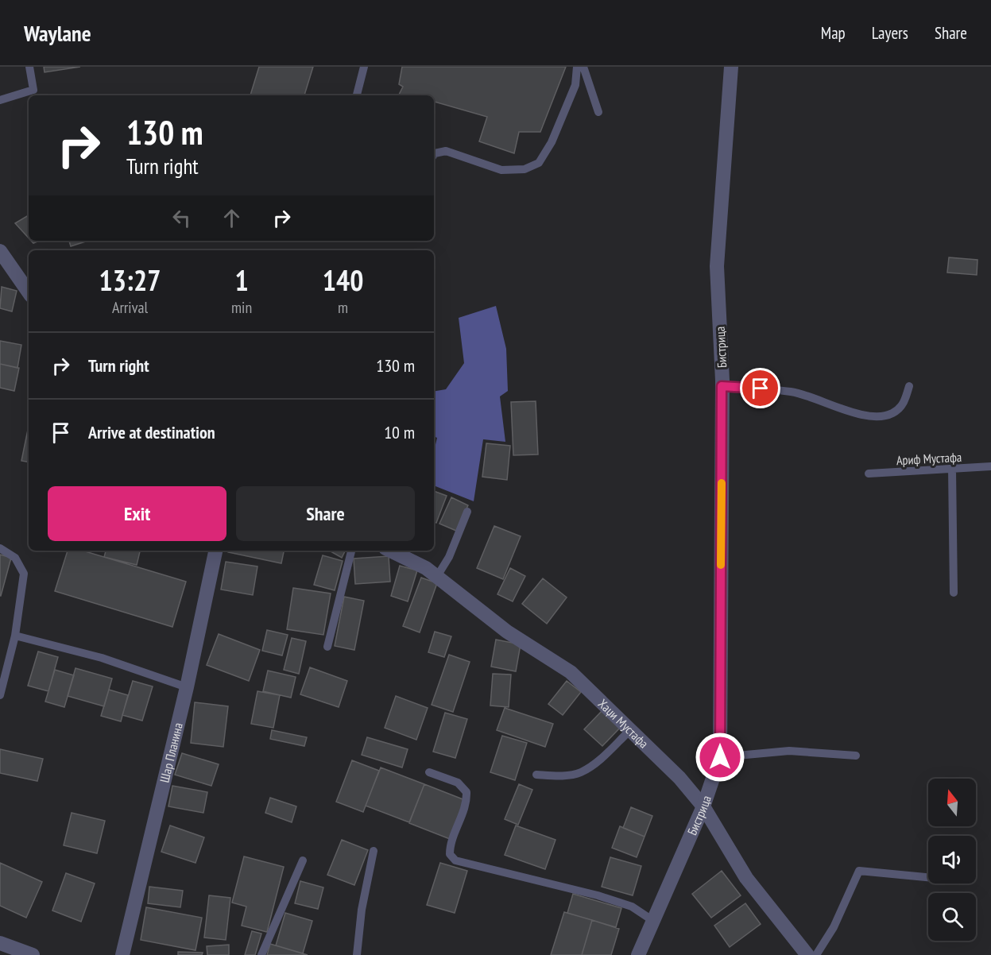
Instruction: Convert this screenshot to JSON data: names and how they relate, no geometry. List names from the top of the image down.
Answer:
{
  "streets": {
    "street": ["Бистрица", "Хаџи Мустафа", "Шар Планина"],
    "lane": ["Ариф Мустафа"]
  },
  "crossings": [
    ["Бистрица", "Хаџи Мустафа"]
  ],
  "north": "top",
  "page": {
    "header": "Waylane",
    "nav": ["Map", "Layers", "Share"],
    "turn": ["130 m", "Turn right"],
    "eta": [
      "13:27",
      "Arrival",
      "1",
      "min",
      "140",
      "m"
    ],
    "list": [
      {
        "name": "Turn right",
        "value": "130 m"
      },
      {
        "name": "Arrive at destination",
        "value": "10 m"
      }
    ],
    "buttons": ["Exit", "Share"]
  }
}
